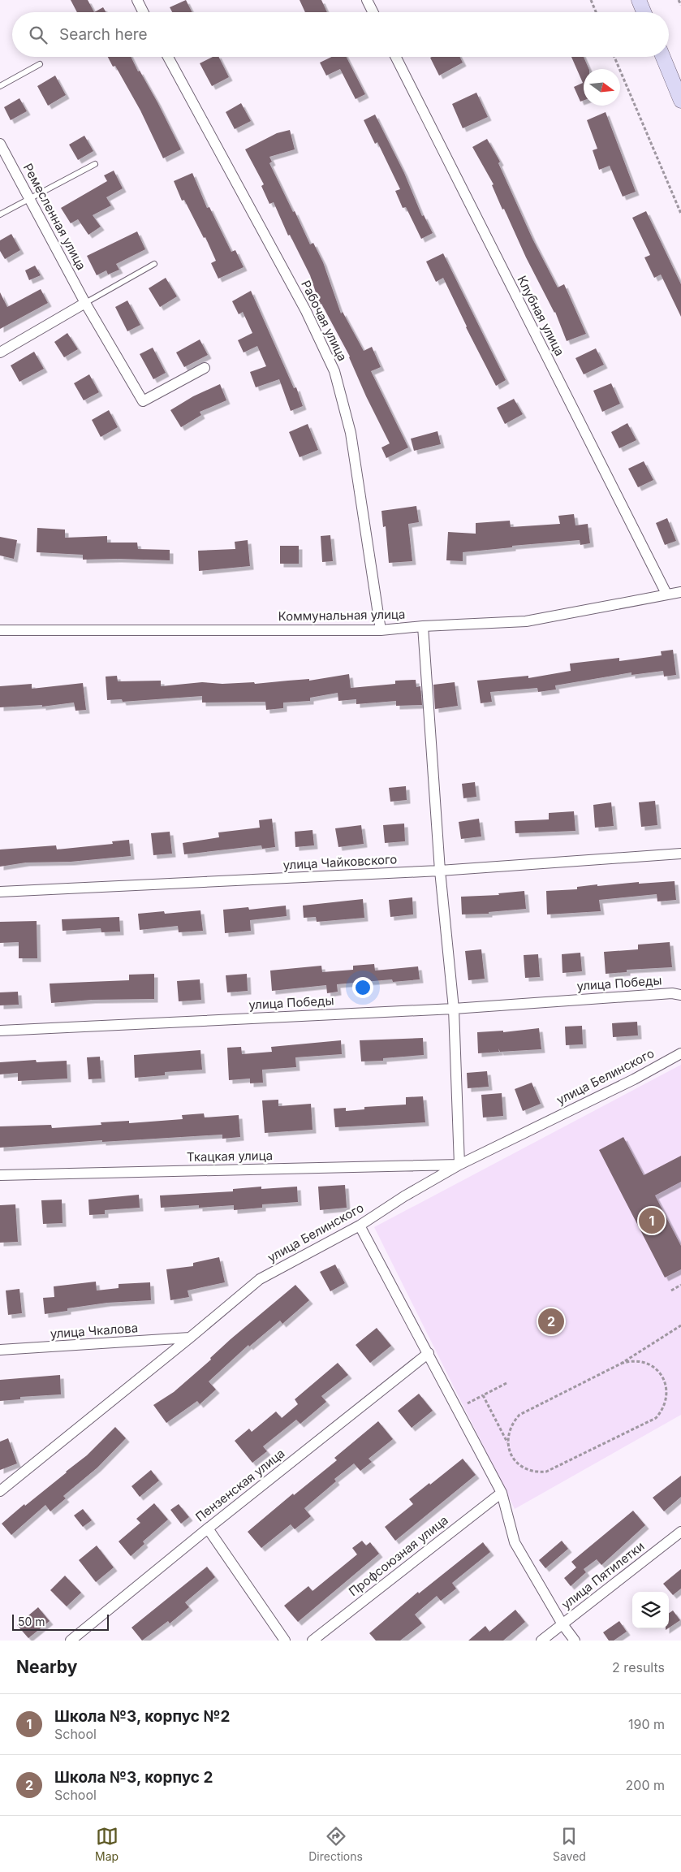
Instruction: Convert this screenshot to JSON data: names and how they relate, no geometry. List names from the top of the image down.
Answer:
{
  "streets": {
    "street": [
      "Ремесленная улица",
      "Клубная улица",
      "Рабочая улица",
      "Коммунальная улица",
      "улица Чайковского",
      "улица Победы",
      "улица Белинского",
      "Ткацкая улица",
      "улица Чкалова",
      "Пензенская улица",
      "Профсоюзная улица",
      "улица Пятилетки"
    ]
  },
  "crossings": [
    ["Клубная улица", "Коммунальная улица"],
    ["Рабочая улица", "Коммунальная улица"],
    ["улица Белинского", "Ткацкая улица"],
    ["улица Белинского", "улица Чкалова"]
  ],
  "scale_bar": "50 m",
  "north": "right",
  "page": {
    "search": "Search here",
    "pins": ["1", "2"],
    "scale": "50 m",
    "heading": ["Nearby", "2 results"],
    "list": [
      {
        "mark": "1",
        "name": "Школа №3, корпус №2",
        "note": "School",
        "value": "190 m"
      },
      {
        "mark": "2",
        "name": "Школа №3, корпус 2",
        "note": "School",
        "value": "200 m"
      }
    ],
    "nav": ["Map", "Directions", "Saved"]
  }
}
